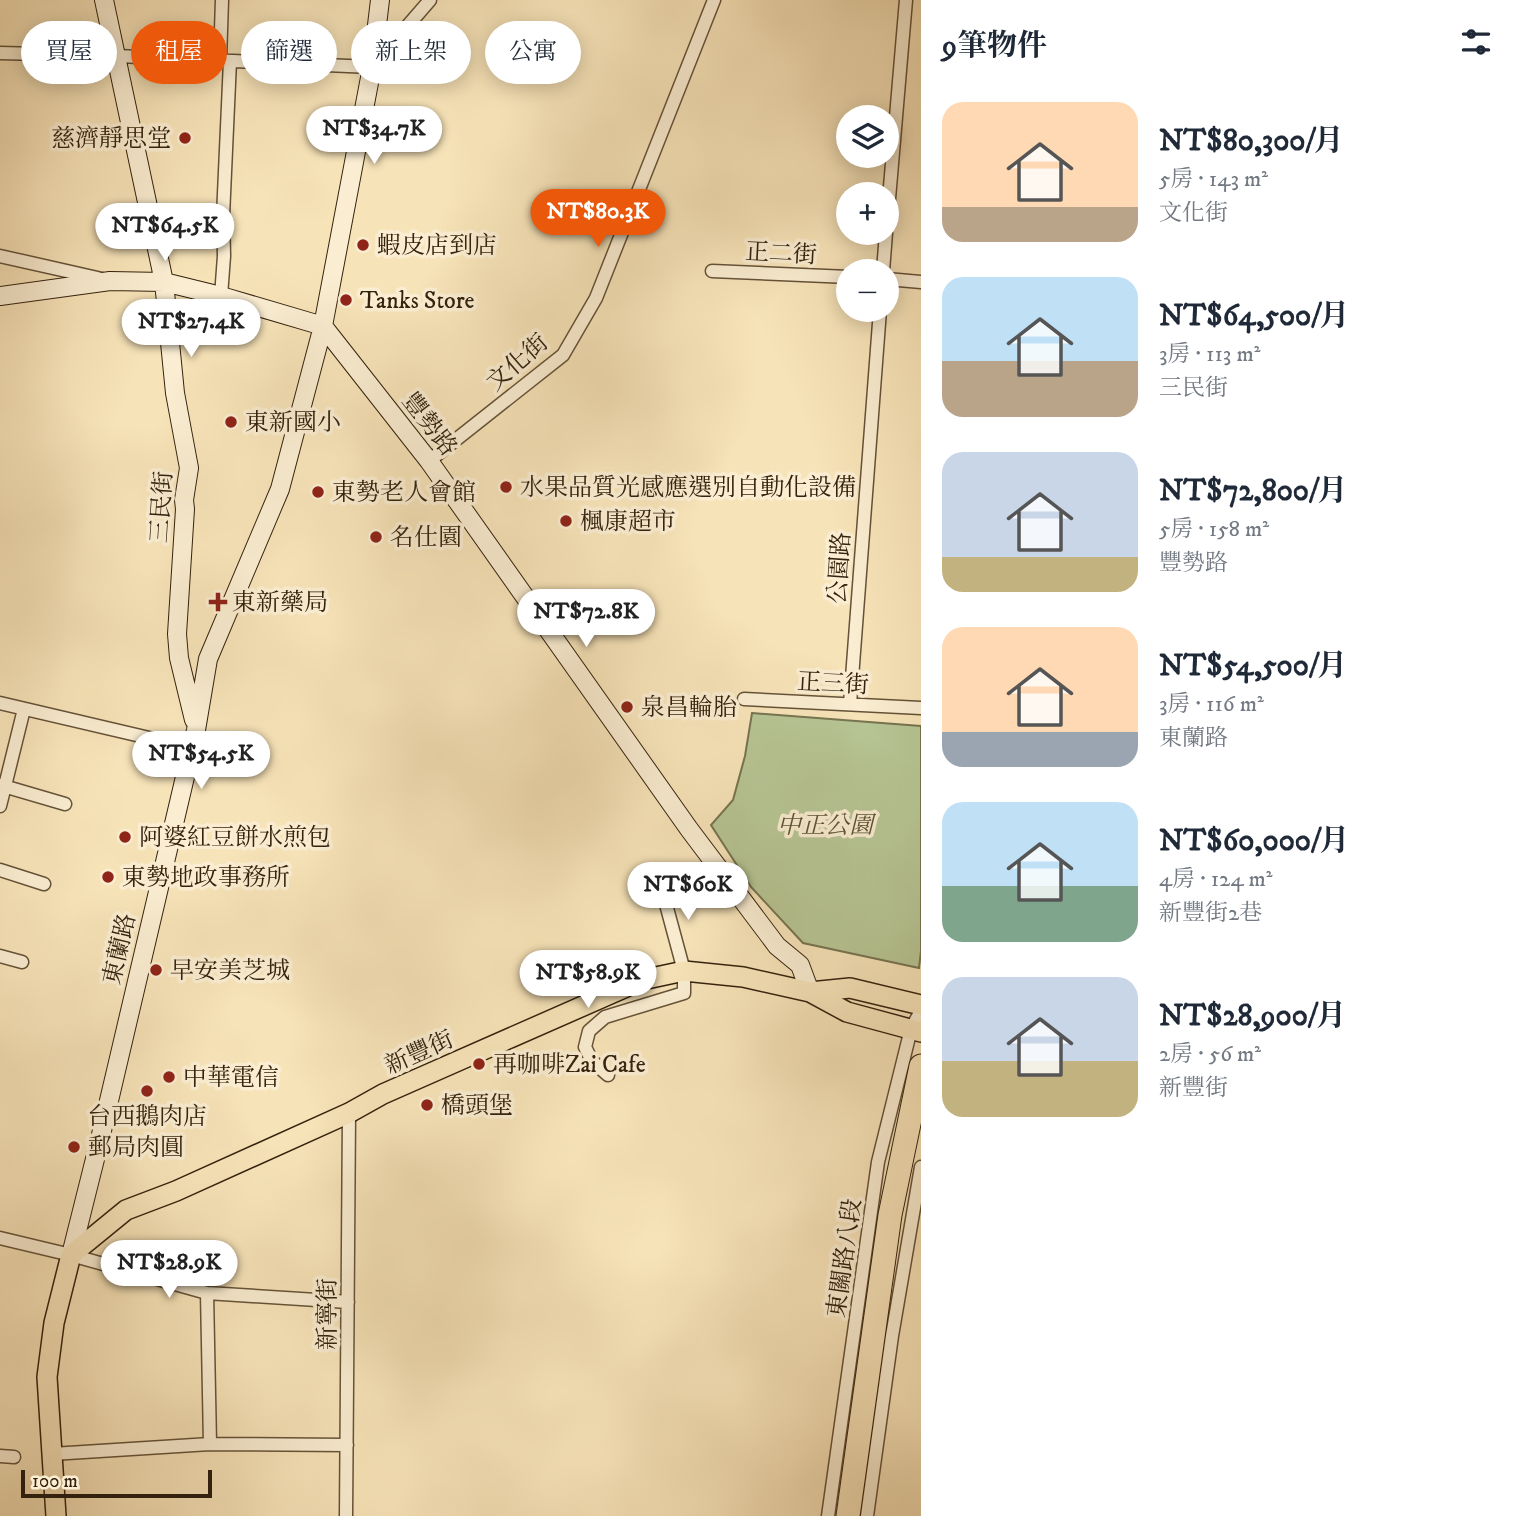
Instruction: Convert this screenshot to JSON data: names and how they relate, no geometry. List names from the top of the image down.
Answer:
{
  "streets": {
    "main road": ["東蘭路", "新豐街"],
    "street": [
      "正二街",
      "文化街",
      "豐勢路",
      "三民街",
      "公園路",
      "正三街",
      "東關路八段",
      "新寧街"
    ]
  },
  "crossings": [
    ["文化街", "豐勢路"],
    ["豐勢路", "東蘭路"],
    ["豐勢路", "新豐街"],
    ["三民街", "東蘭路"],
    ["公園路", "正三街"],
    ["東蘭路", "新豐街"],
    ["新豐街", "新寧街"]
  ],
  "parks": ["中正公園"],
  "places": {
    "other": [
      "慈濟靜思堂",
      "蝦皮店到店",
      "Tanks Store",
      "東新國小",
      "水果品質光感應選別自動化設備",
      "東勢老人會館",
      "楓康超市",
      "名仕園",
      "泉昌輪胎",
      "阿婆紅豆餅水煎包",
      "東勢地政事務所",
      "早安美芝城",
      "再咖啡Zai Cafe",
      "中華電信",
      "台西鵝肉店",
      "橋頭堡",
      "郵局肉圓"
    ],
    "health": ["東新藥局"]
  },
  "scale_bar": "100 m",
  "page": {
    "heading": "9筆物件",
    "chip": [
      "買屋",
      "租屋",
      "篩選",
      "新上架",
      "公寓"
    ],
    "list": [
      {
        "name": "NT$80,300/月",
        "note": "5房 · 143 m² · 文化街"
      },
      {
        "name": "NT$64,500/月",
        "note": "3房 · 113 m² · 三民街"
      },
      {
        "name": "NT$72,800/月",
        "note": "5房 · 158 m² · 豐勢路"
      },
      {
        "name": "NT$54,500/月",
        "note": "3房 · 116 m² · 東蘭路"
      },
      {
        "name": "NT$60,000/月",
        "note": "4房 · 124 m² · 新豐街2巷"
      },
      {
        "name": "NT$28,900/月",
        "note": "2房 · 56 m² · 新豐街"
      }
    ],
    "map_buttons": ["+", "−"],
    "price": [
      "NT$34.7K",
      "NT$80.3K",
      "NT$64.5K",
      "NT$27.4K",
      "NT$72.8K",
      "NT$54.5K",
      "NT$60K",
      "NT$58.9K",
      "NT$28.9K"
    ],
    "scale": "100 m"
  }
}
